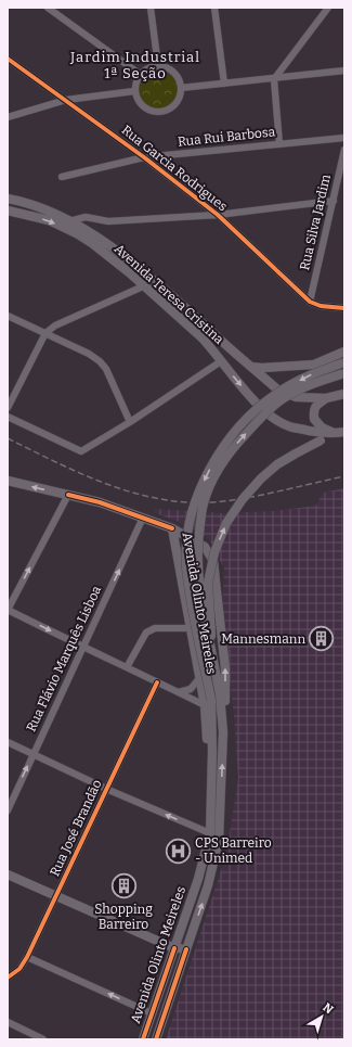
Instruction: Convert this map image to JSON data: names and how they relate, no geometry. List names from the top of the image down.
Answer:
{
  "streets": {
    "main road": ["Avenida Teresa Cristina", "Avenida Olinto Meireles"],
    "street": [
      "Rua Rui Barbosa",
      "Rua Garcia Rodrigues",
      "Rua Silva Jardim",
      "Rua Flávio Marquês Lisboa",
      "Rua José Brandão"
    ]
  },
  "crossings": [
    ["Rua Rui Barbosa", "Rua Garcia Rodrigues"],
    ["Rua Garcia Rodrigues", "Rua Silva Jardim"]
  ],
  "one_way": ["Rua Flávio Marquês Lisboa"],
  "districts": ["Jardim Industrial 1ª Seção"],
  "places": {
    "building": ["Mannesmann", "Shopping Barreiro"],
    "hospital": ["CPS Barreiro - Unimed"]
  },
  "north": "top right"
}
